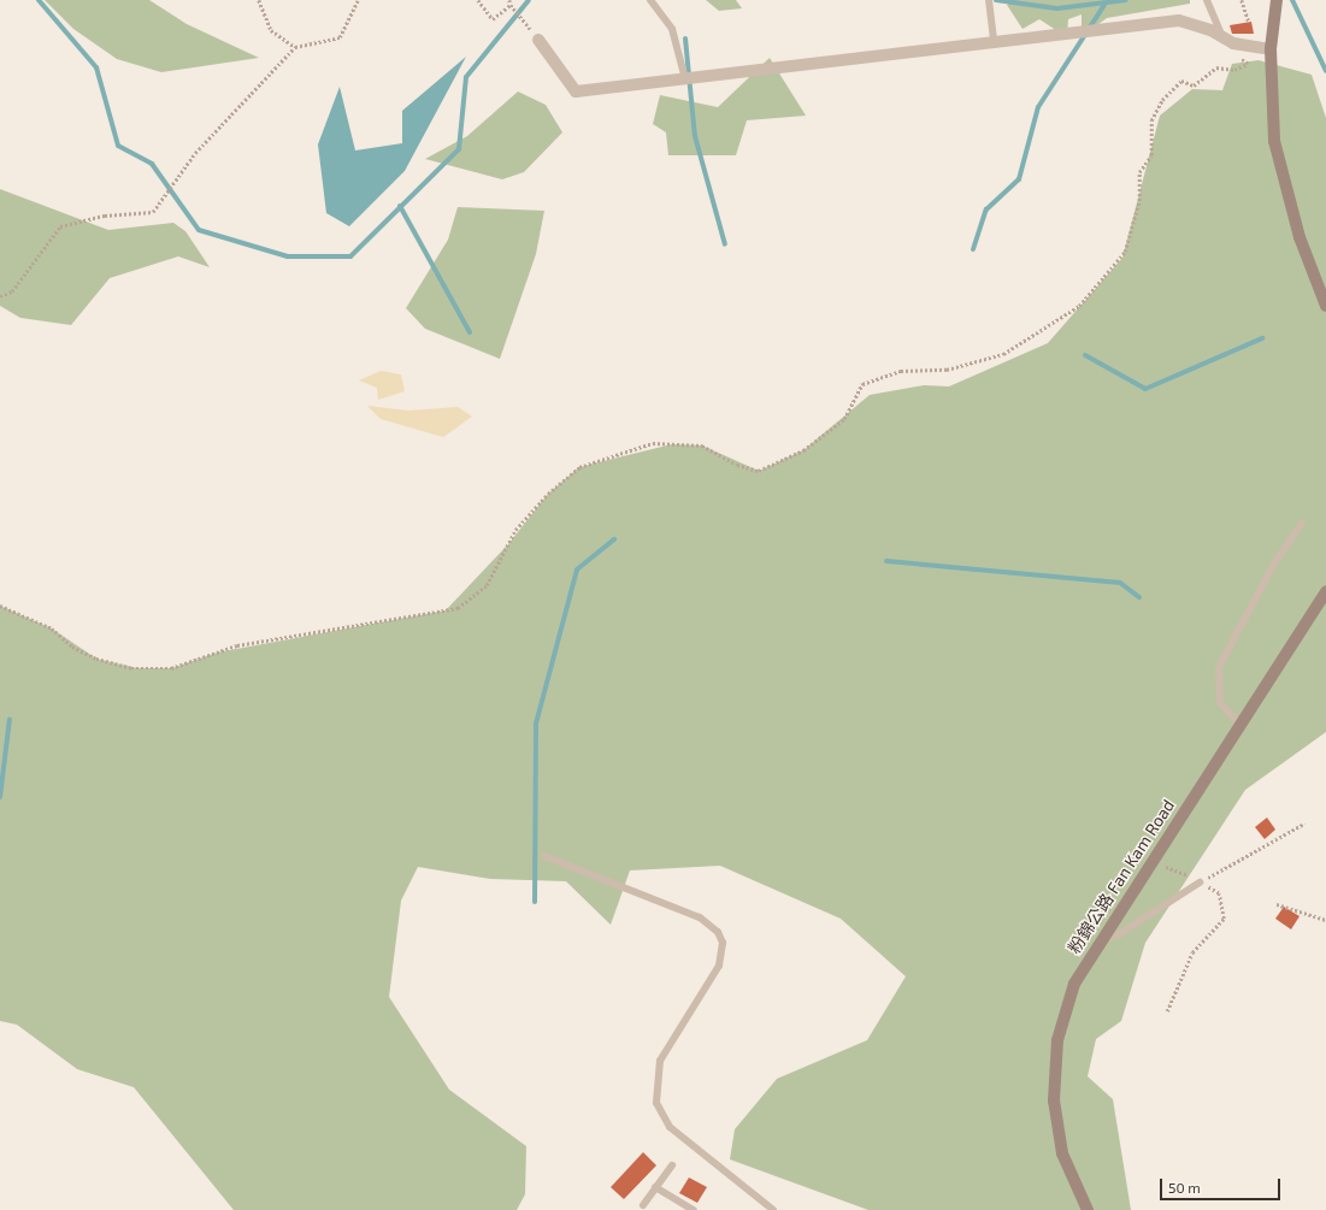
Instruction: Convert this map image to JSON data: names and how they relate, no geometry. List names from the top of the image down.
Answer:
{
  "streets": {
    "main road": ["粉錦公路 Fan Kam Road"]
  },
  "scale_bar": "50 m"
}
